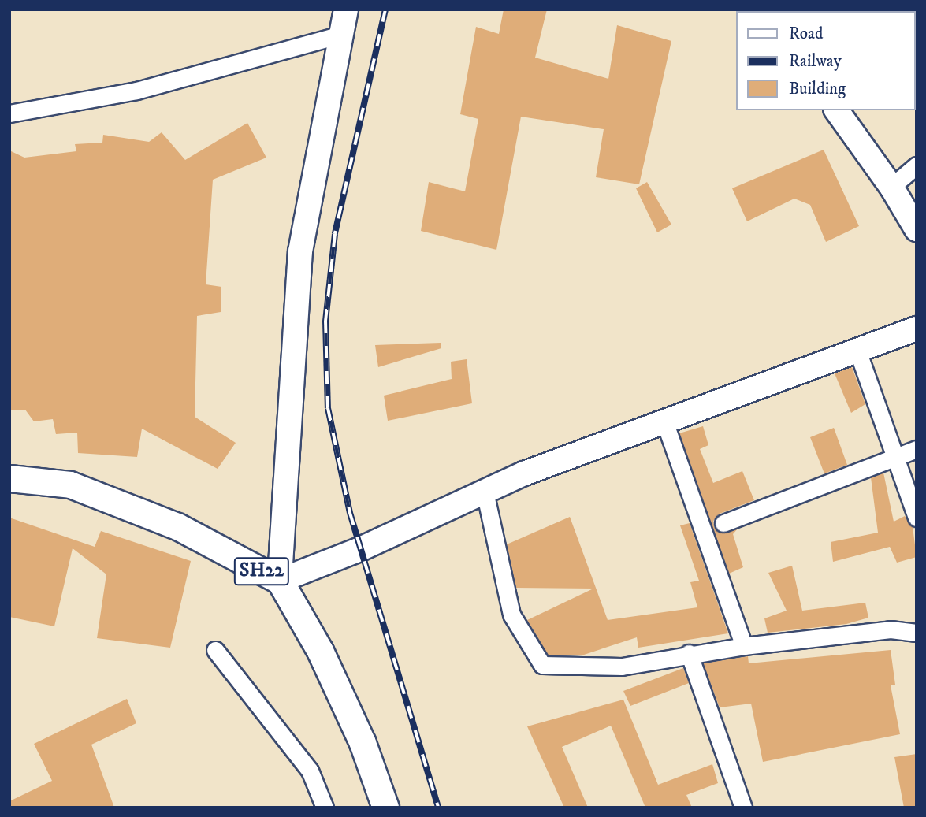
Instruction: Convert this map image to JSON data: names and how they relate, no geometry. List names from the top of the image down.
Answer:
{
  "streets": {
    "main road": ["SH22"]
  },
  "legend": ["Road", "Railway", "Building"]
}
